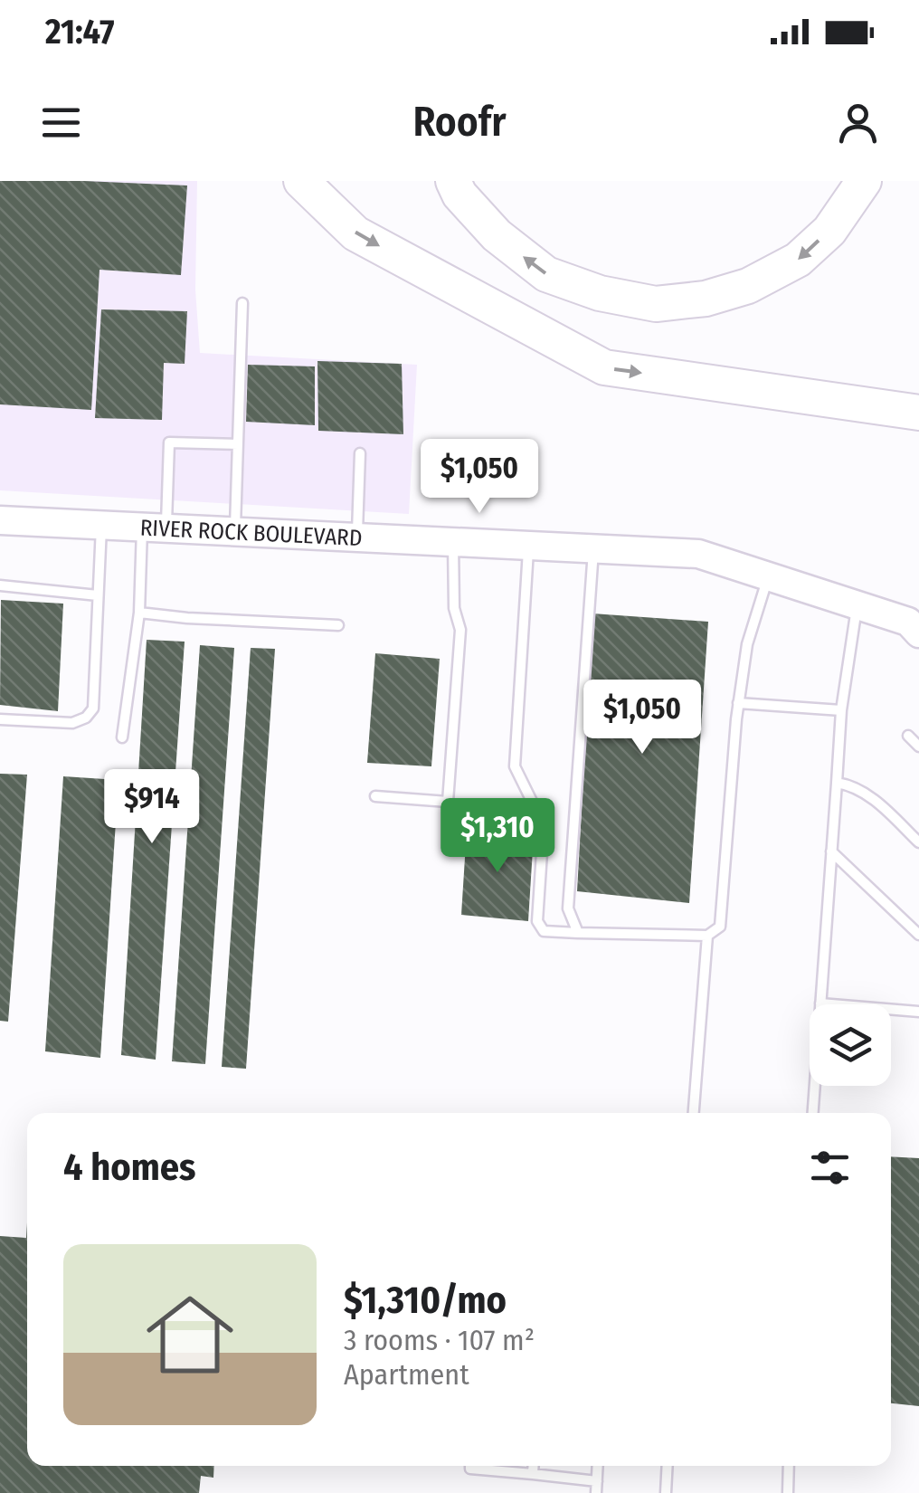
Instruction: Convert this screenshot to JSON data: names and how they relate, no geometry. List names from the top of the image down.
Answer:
{
  "streets": {
    "street": ["RIVER ROCK BOULEVARD"]
  },
  "page": {
    "status": "21:47",
    "header": "Roofr",
    "price": [
      "$1,050",
      "$1,050",
      "$914",
      "$1,310"
    ],
    "heading": "4 homes",
    "list": [
      {
        "name": "$1,310/mo",
        "note": "3 rooms · 107 m² · Apartment"
      }
    ]
  }
}
